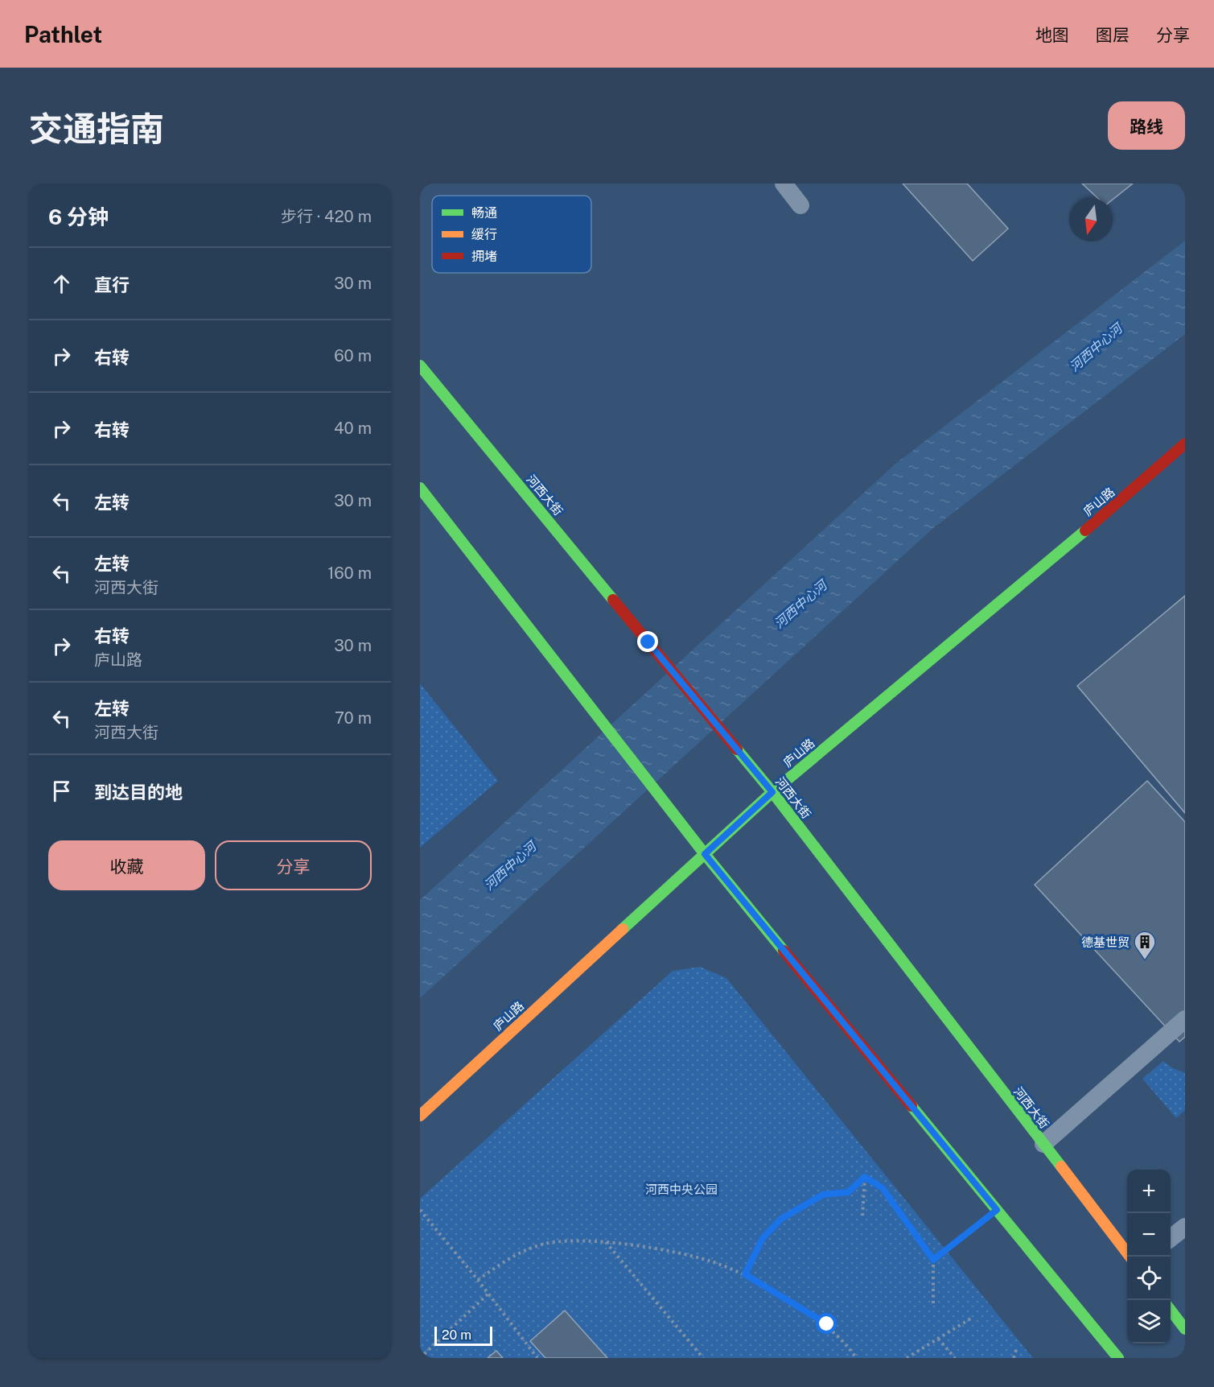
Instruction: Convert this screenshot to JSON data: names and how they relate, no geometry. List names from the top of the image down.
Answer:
{
  "streets": {
    "main road": ["河西大街", "庐山路"]
  },
  "crossings": [
    ["河西大街", "庐山路"]
  ],
  "water": ["河西中心河"],
  "parks": ["河西中央公园"],
  "places": {
    "building": ["德基世贸"]
  },
  "legend": ["畅通", "缓行", "拥堵"],
  "scale_bar": "20 m",
  "north": "bottom",
  "page": {
    "header": "Pathlet",
    "nav": ["地图", "图层", "分享"],
    "title": "交通指南",
    "buttons": [
      "路线",
      ["收藏", "分享"]
    ],
    "heading": ["6 分钟", "步行 · 420 m"],
    "list": [
      ["直行", "30 m"],
      ["右转", "60 m"],
      ["右转", "40 m"],
      ["左转", "30 m"],
      ["左转", "河西大街", "160 m"],
      ["右转", "庐山路", "30 m"],
      ["左转", "河西大街", "70 m"],
      "到达目的地"
    ],
    "map_buttons": ["+", "−"],
    "scale": "20 m"
  }
}
